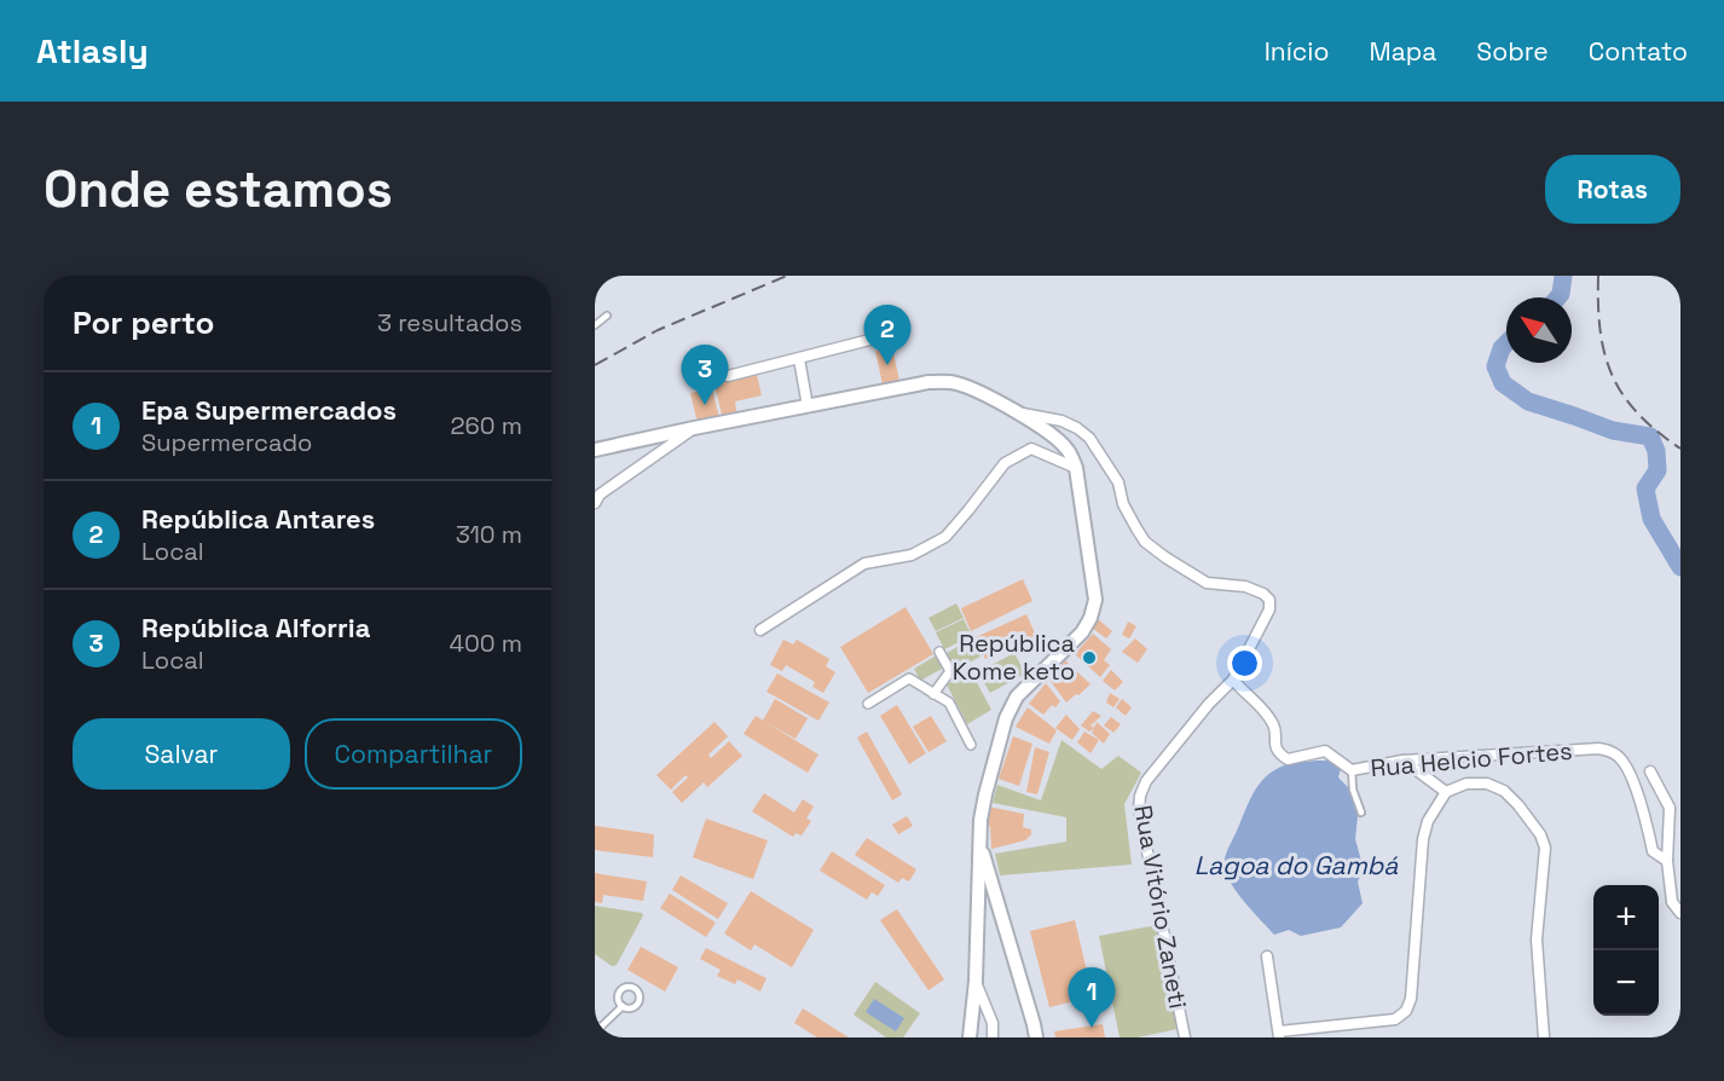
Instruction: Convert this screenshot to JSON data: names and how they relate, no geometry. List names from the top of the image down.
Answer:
{
  "streets": {
    "street": ["Rua Helcio Fortes", "Rua Vitório Zaneti"]
  },
  "crossings": [
    ["Rua Helcio Fortes", "Rua Vitório Zaneti"]
  ],
  "water": ["Lagoa do Gambá"],
  "places": ["República Kome keto"],
  "north": "top left",
  "page": {
    "header": "Atlasly",
    "nav": [
      "Início",
      "Mapa",
      "Sobre",
      "Contato"
    ],
    "buttons": [
      "Rotas",
      ["Salvar", "Compartilhar"]
    ],
    "title": "Onde estamos",
    "heading": ["Por perto", "3 resultados"],
    "pins": ["2", "3", "1"],
    "list": [
      {
        "mark": "1",
        "name": "Epa Supermercados",
        "note": "Supermercado",
        "value": "260 m"
      },
      {
        "mark": "2",
        "name": "República Antares",
        "note": "Local",
        "value": "310 m"
      },
      {
        "mark": "3",
        "name": "República Alforria",
        "note": "Local",
        "value": "400 m"
      }
    ],
    "map_buttons": ["+", "−"]
  }
}
